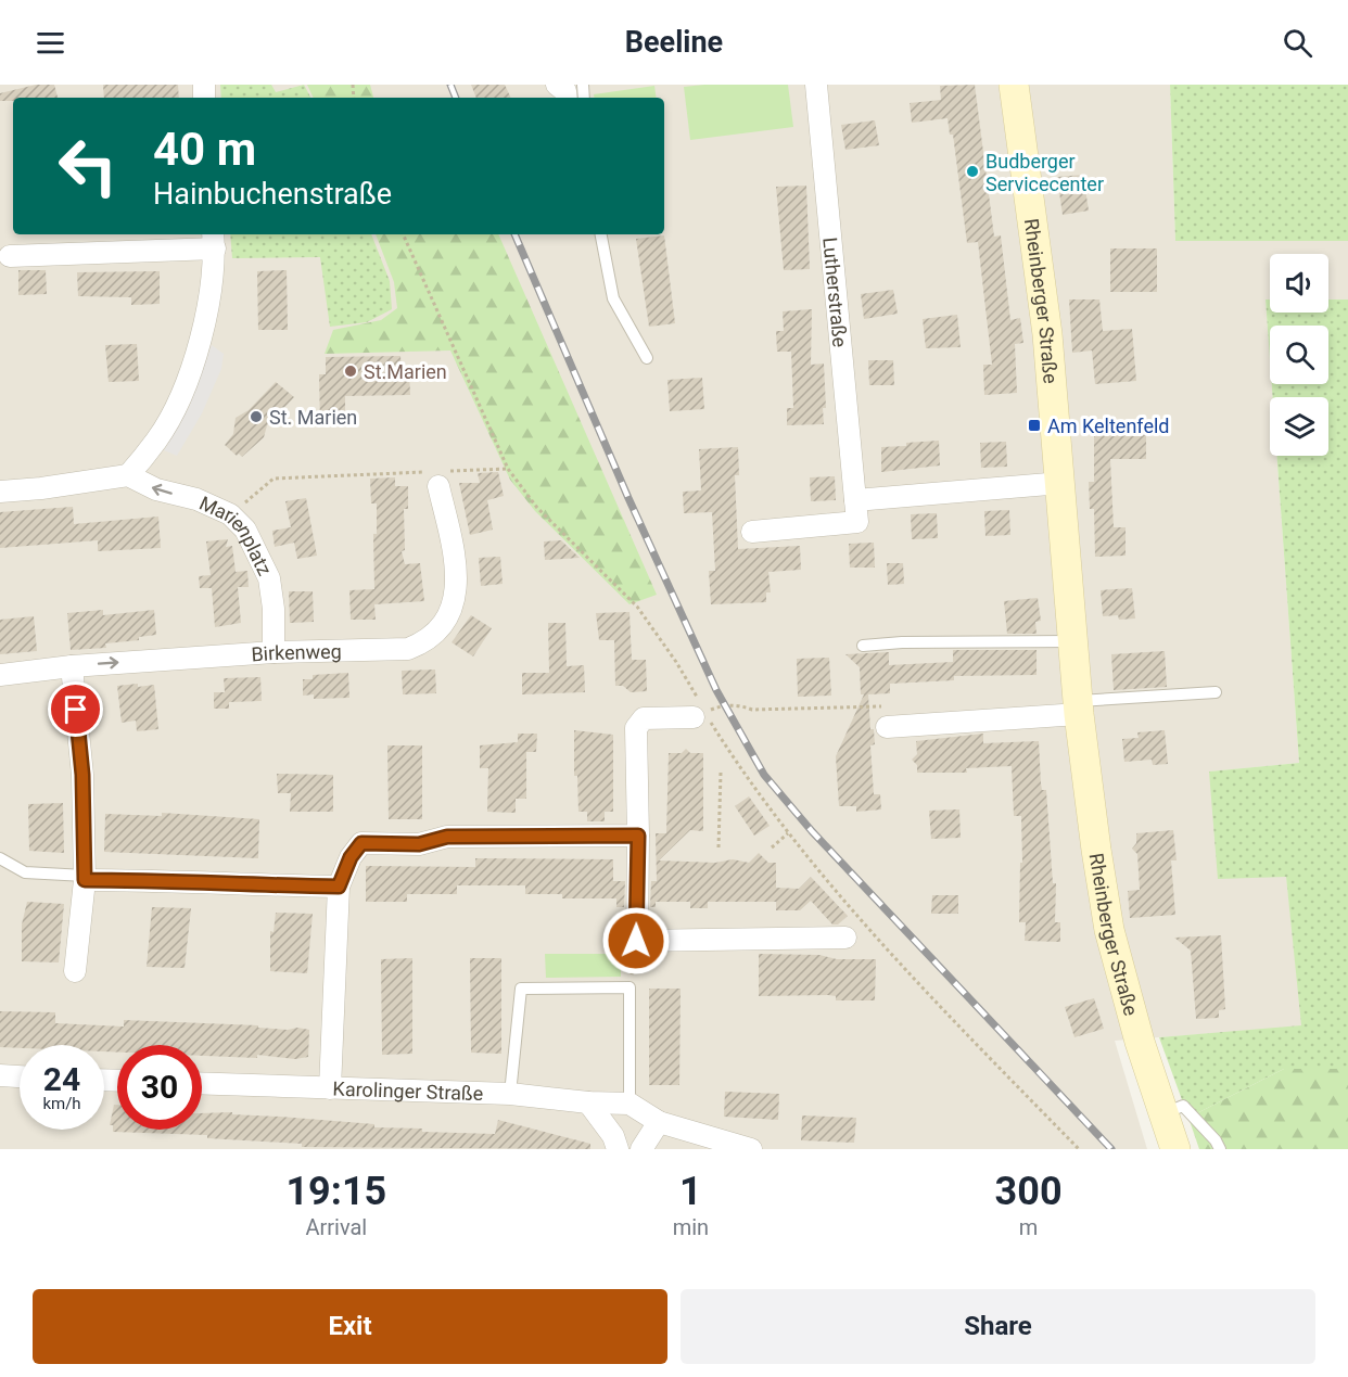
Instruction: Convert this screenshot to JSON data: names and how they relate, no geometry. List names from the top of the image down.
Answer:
{
  "streets": {
    "main road": ["Rheinberger Straße"],
    "street": [
      "Lutherstraße",
      "Marienplatz",
      "Birkenweg",
      "Karolinger Straße"
    ]
  },
  "crossings": [
    ["Marienplatz", "Birkenweg"]
  ],
  "one_way": ["Marienplatz"],
  "places": {
    "other": ["Budberger Servicecenter", "St.Marien", "St. Marien"],
    "transit": ["Am Keltenfeld"]
  },
  "page": {
    "header": "Beeline",
    "turn": ["40 m", "Hainbuchenstraße"],
    "speed": "24 km/h",
    "limit": "30",
    "eta": [
      "19:15",
      "Arrival",
      "1",
      "min",
      "300",
      "m"
    ],
    "buttons": ["Exit", "Share"]
  }
}
